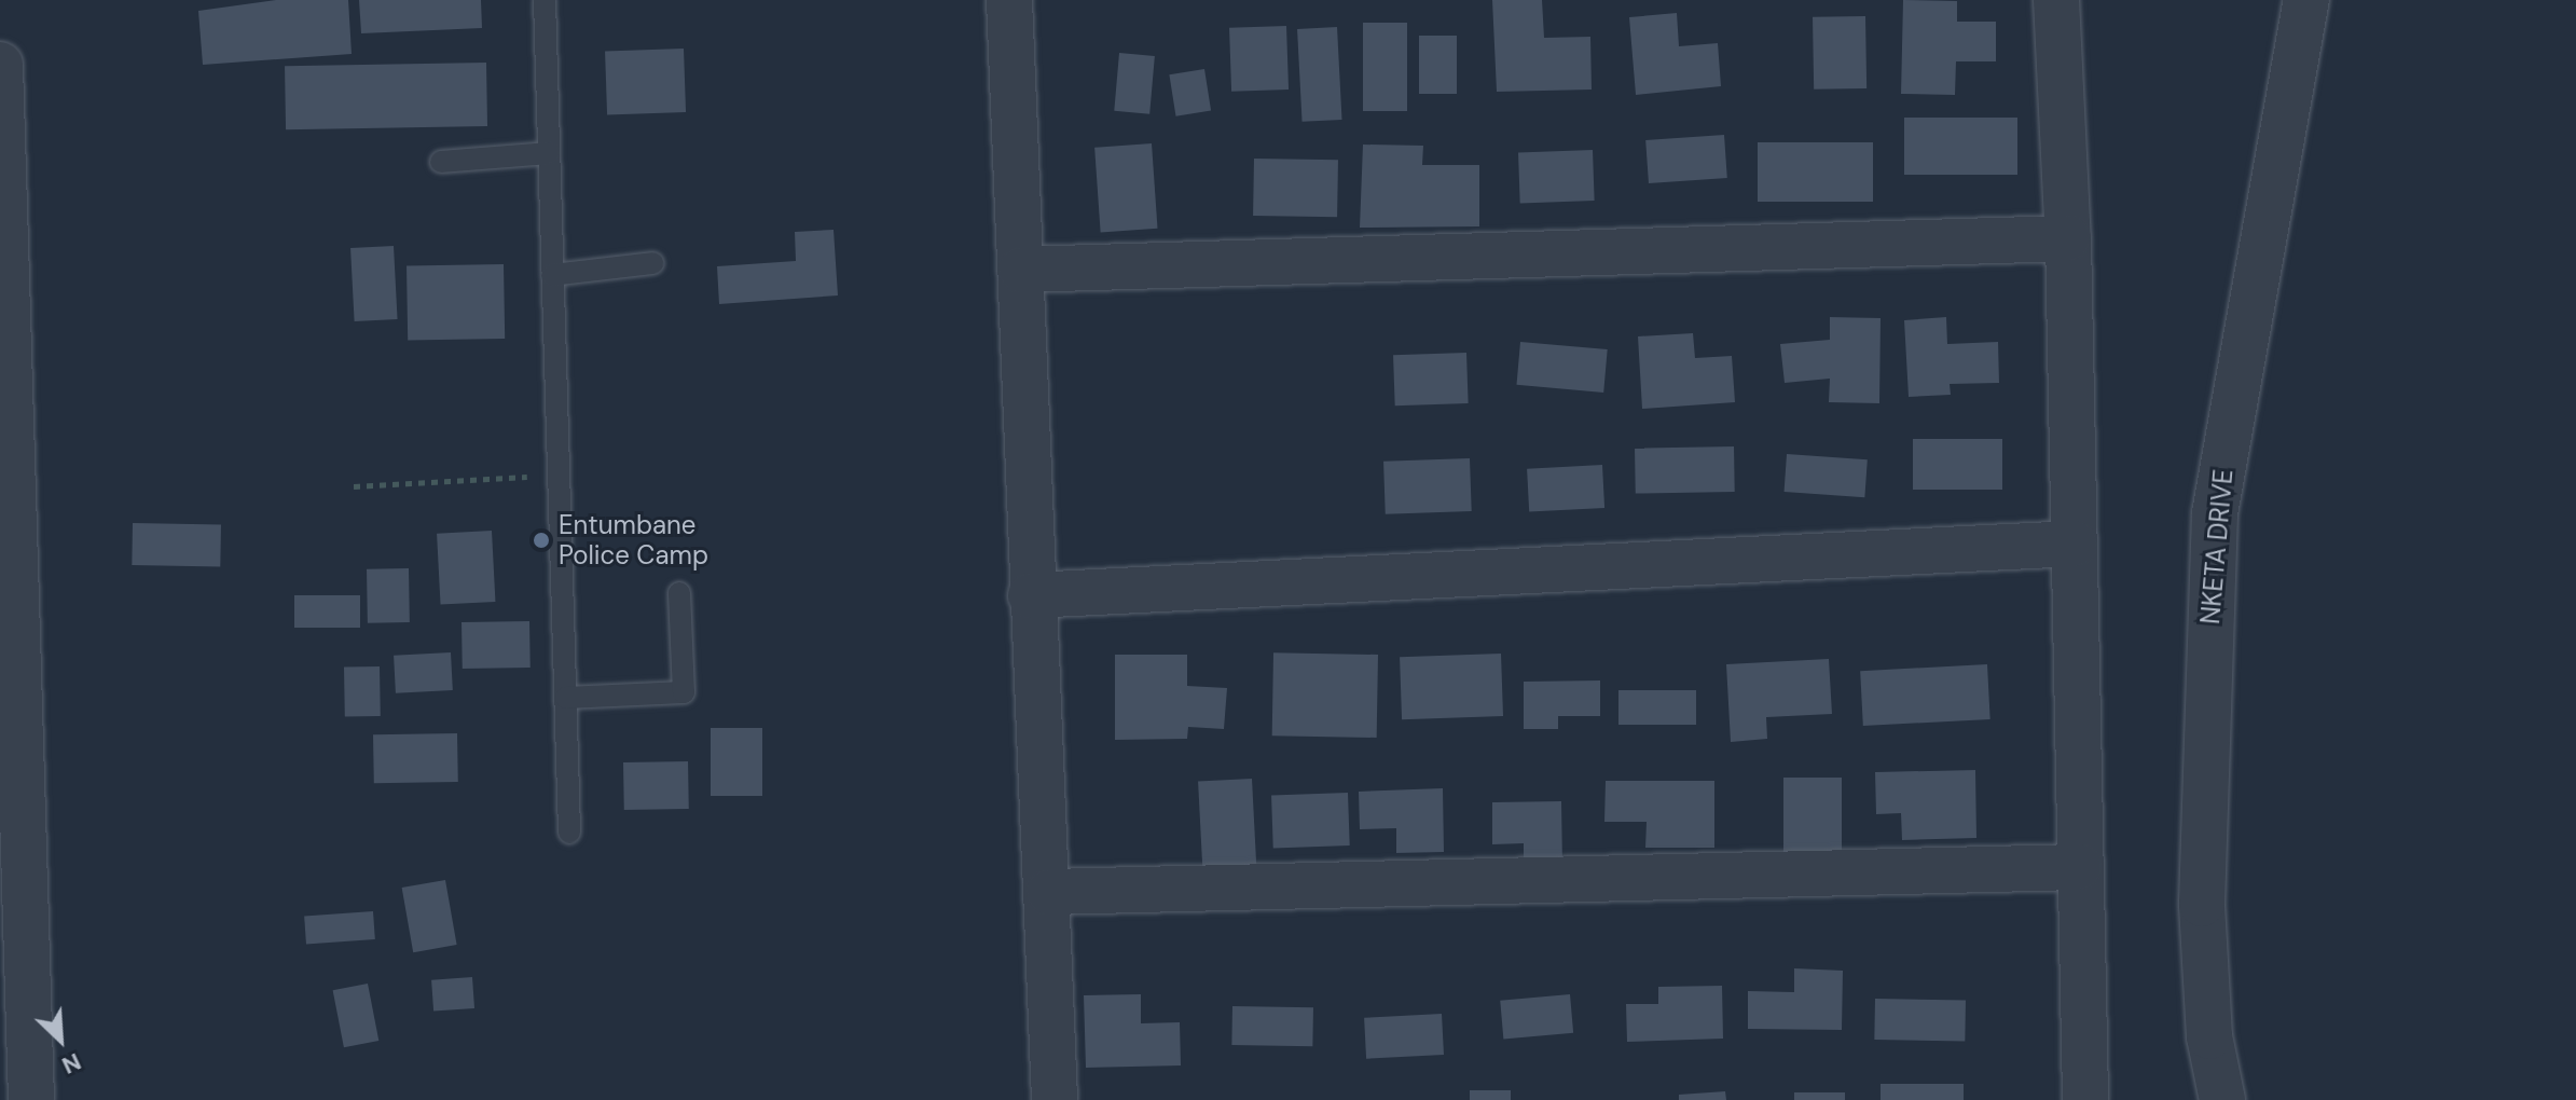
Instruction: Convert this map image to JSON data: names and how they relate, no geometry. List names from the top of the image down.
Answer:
{
  "streets": {
    "street": ["NKETA DRIVE"]
  },
  "places": ["Entumbane Police Camp"],
  "north": "bottom right"
}
